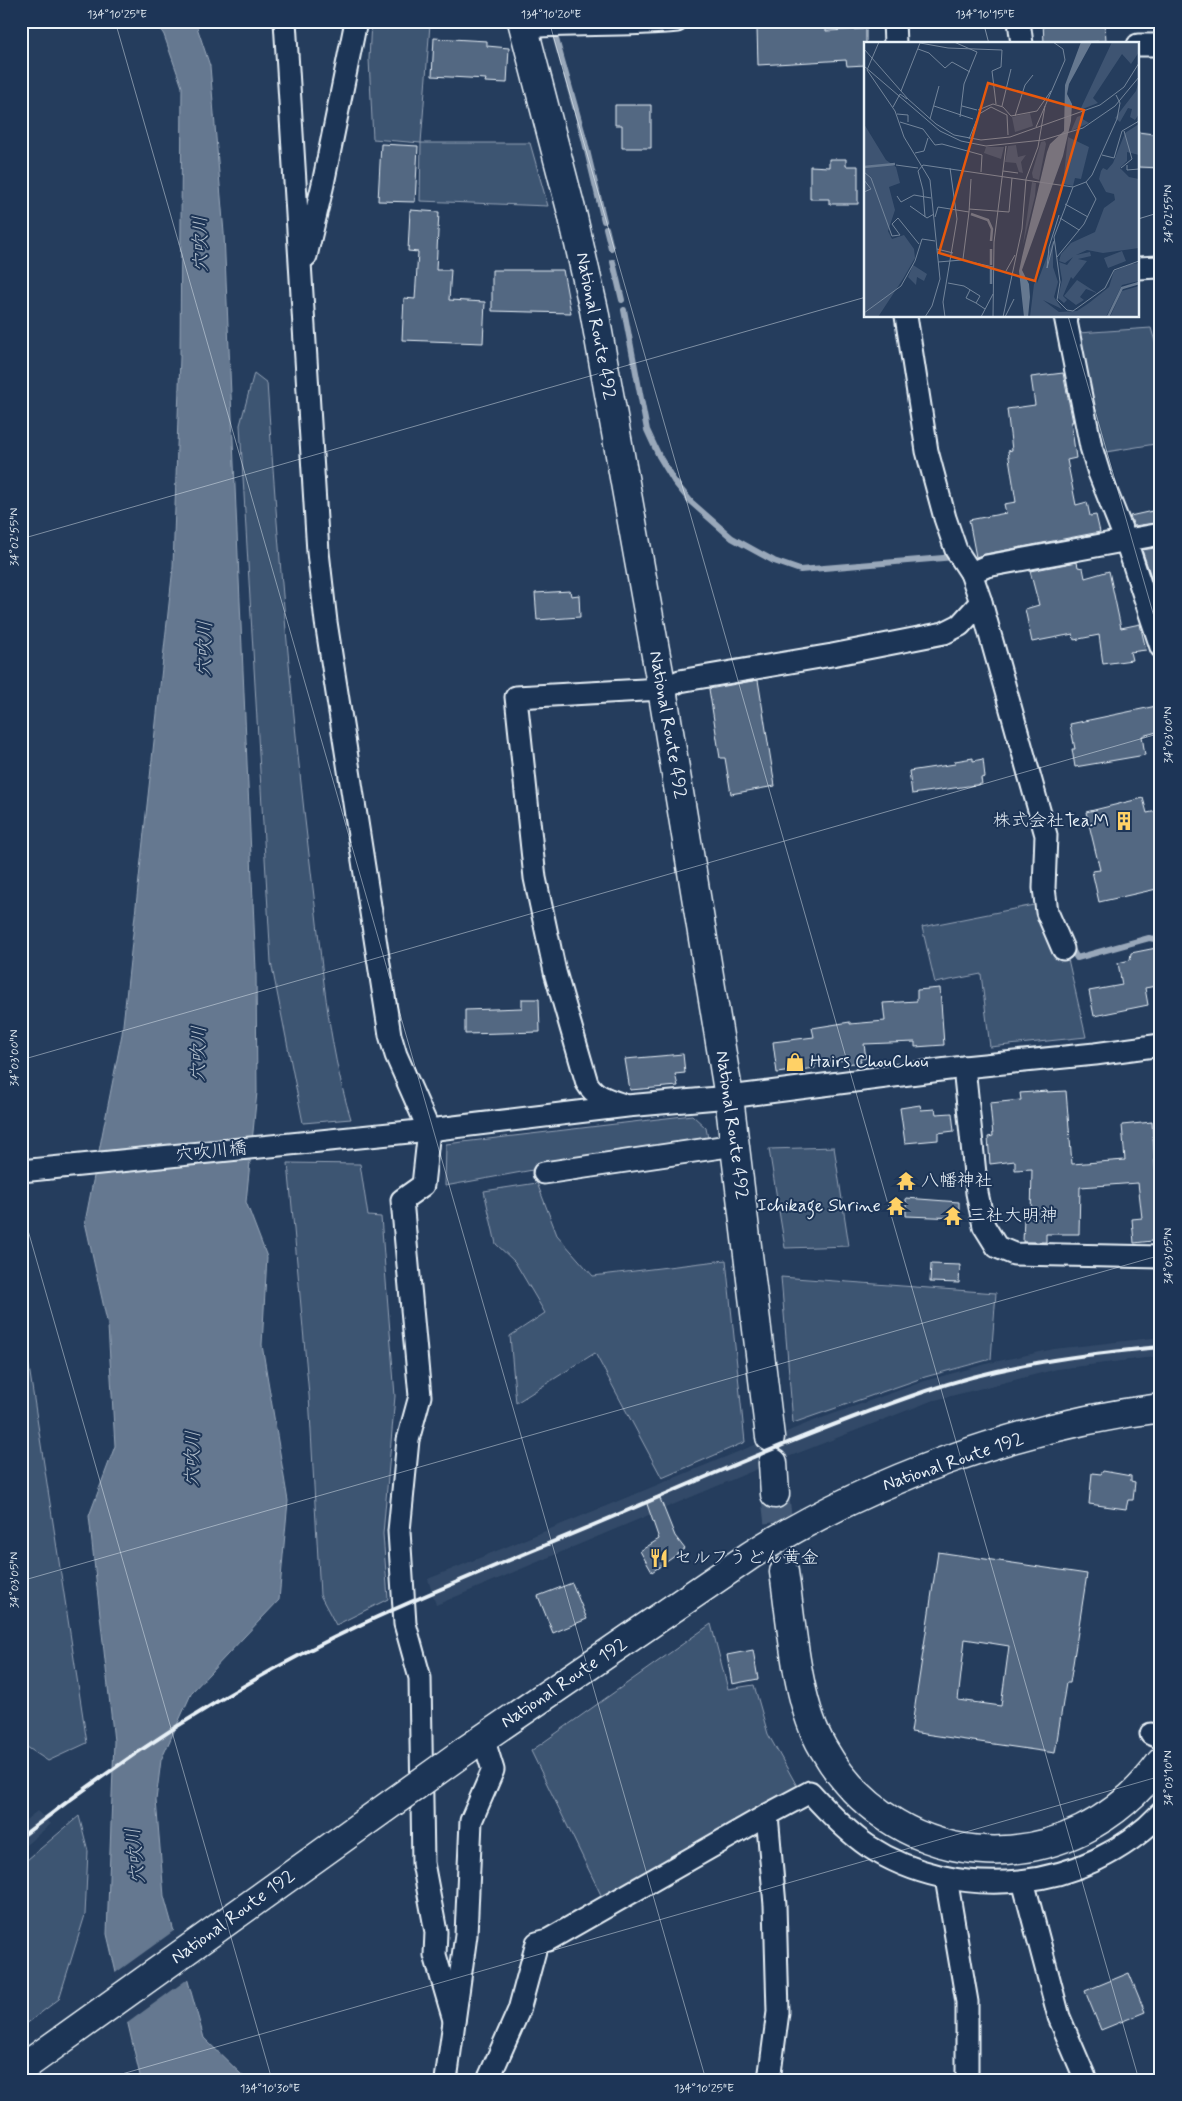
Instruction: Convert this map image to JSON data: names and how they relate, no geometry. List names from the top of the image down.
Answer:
{
  "streets": {
    "highway": ["National Route 492", "National Route 192"],
    "street": ["穴吹川橋"]
  },
  "crossings": [
    ["National Route 492", "穴吹川橋"]
  ],
  "water": ["穴吹川"],
  "places": {
    "building": ["株式会社Tea.M"],
    "shop": ["Hairs ChouChou"],
    "temple": ["八幡神社", "Ichikage Shrine", "三社大明神"],
    "restaurant": ["セルフうどん黄金"]
  },
  "coordinates": [
    "134°10'25\"E",
    "134°10'20\"E",
    "134°10'15\"E",
    "34°02'55\"N",
    "34°03'00\"N",
    "34°03'05\"N",
    "34°03'10\"N",
    "134°10'30\"E"
  ]
}
